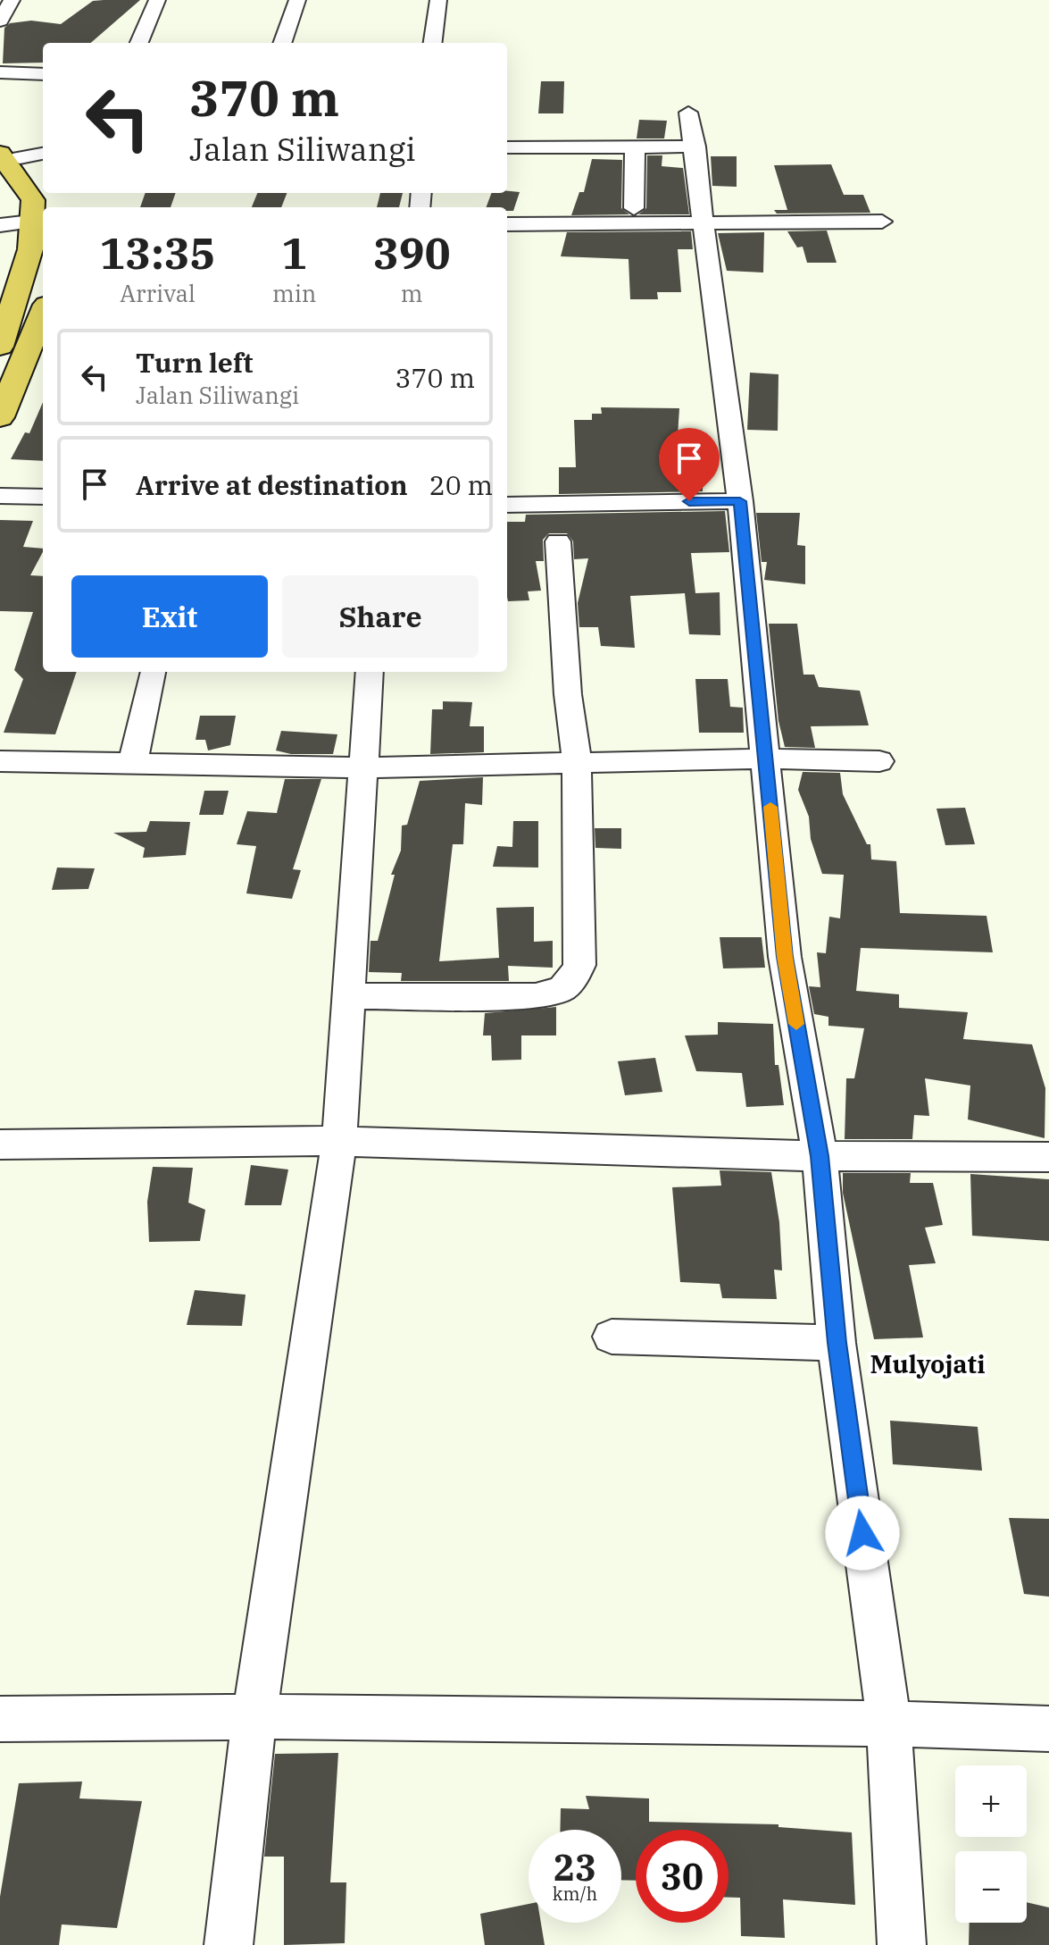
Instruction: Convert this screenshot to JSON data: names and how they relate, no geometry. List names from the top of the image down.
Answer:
{
  "districts": ["Mulyojati"],
  "page": {
    "turn": ["370 m", "Jalan Siliwangi"],
    "eta": [
      "13:35",
      "Arrival",
      "1",
      "min",
      "390",
      "m"
    ],
    "list": [
      {
        "name": "Turn left",
        "note": "Jalan Siliwangi",
        "value": "370 m"
      },
      {
        "name": "Arrive at destination",
        "value": "20 m"
      }
    ],
    "buttons": ["Exit", "Share"],
    "map_buttons": ["+", "−"],
    "speed": "23 km/h",
    "limit": "30"
  }
}
